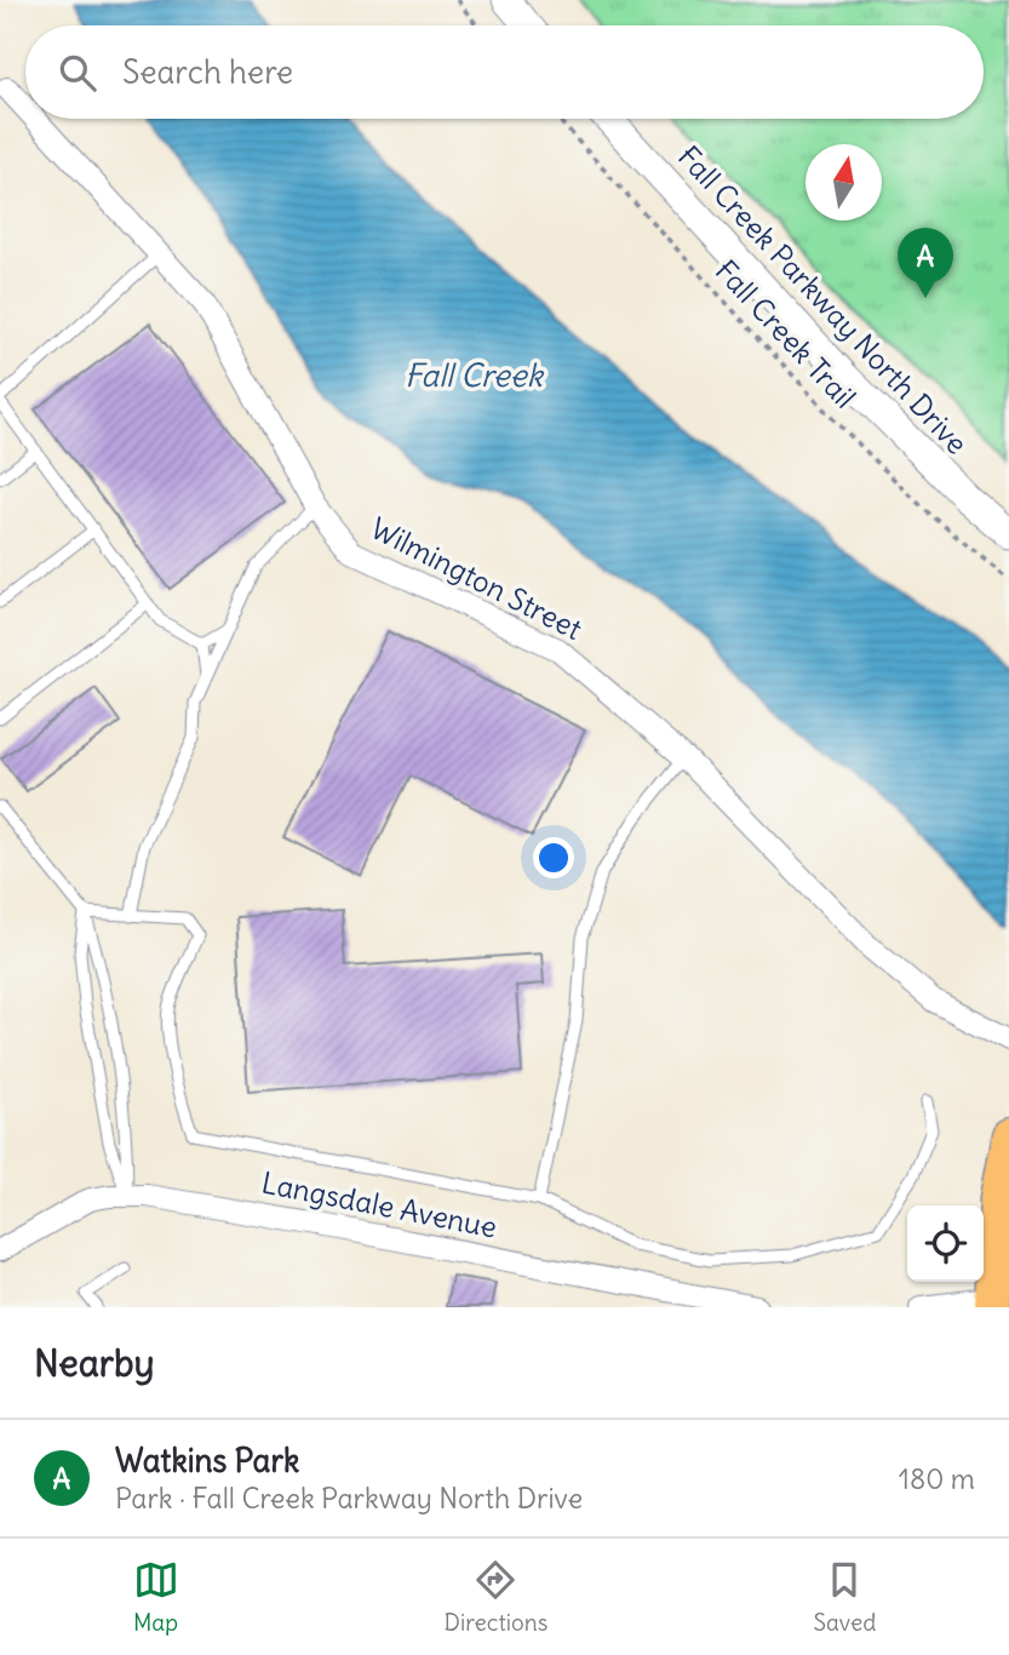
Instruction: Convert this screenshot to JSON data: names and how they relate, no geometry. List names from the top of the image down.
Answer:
{
  "streets": {
    "street": ["Fall Creek Parkway North Drive", "Wilmington Street", "Langsdale Avenue"],
    "path": ["Fall Creek Trail"]
  },
  "water": ["Fall Creek"],
  "north": "top",
  "page": {
    "search": "Search here",
    "pins": "A",
    "heading": "Nearby",
    "list": [
      {
        "mark": "A",
        "name": "Watkins Park",
        "note": "Park · Fall Creek Parkway North Drive",
        "value": "180 m"
      }
    ],
    "nav": ["Map", "Directions", "Saved"]
  }
}
